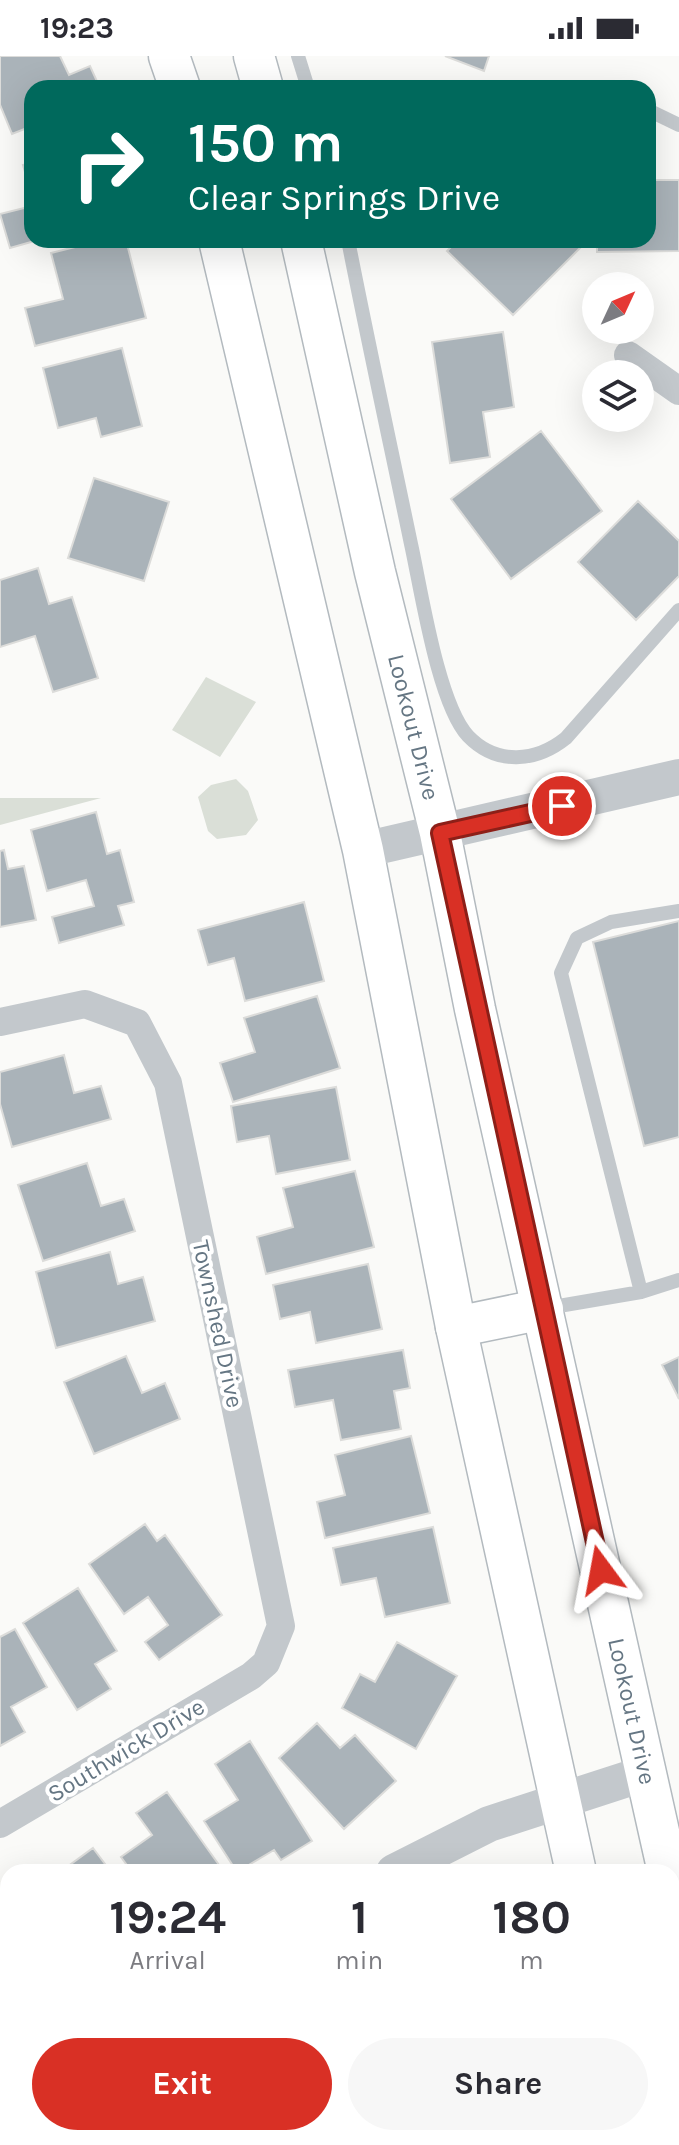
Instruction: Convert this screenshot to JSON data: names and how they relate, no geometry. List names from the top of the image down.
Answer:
{
  "streets": {
    "main road": ["Lookout Drive"],
    "street": ["Townshed Drive", "Southwick Drive"]
  },
  "crossings": [
    ["Townshed Drive", "Southwick Drive"]
  ],
  "north": "top right",
  "page": {
    "status": "19:23",
    "turn": ["150 m", "Clear Springs Drive"],
    "eta": [
      "19:24",
      "Arrival",
      "1",
      "min",
      "180",
      "m"
    ],
    "buttons": ["Exit", "Share"]
  }
}
